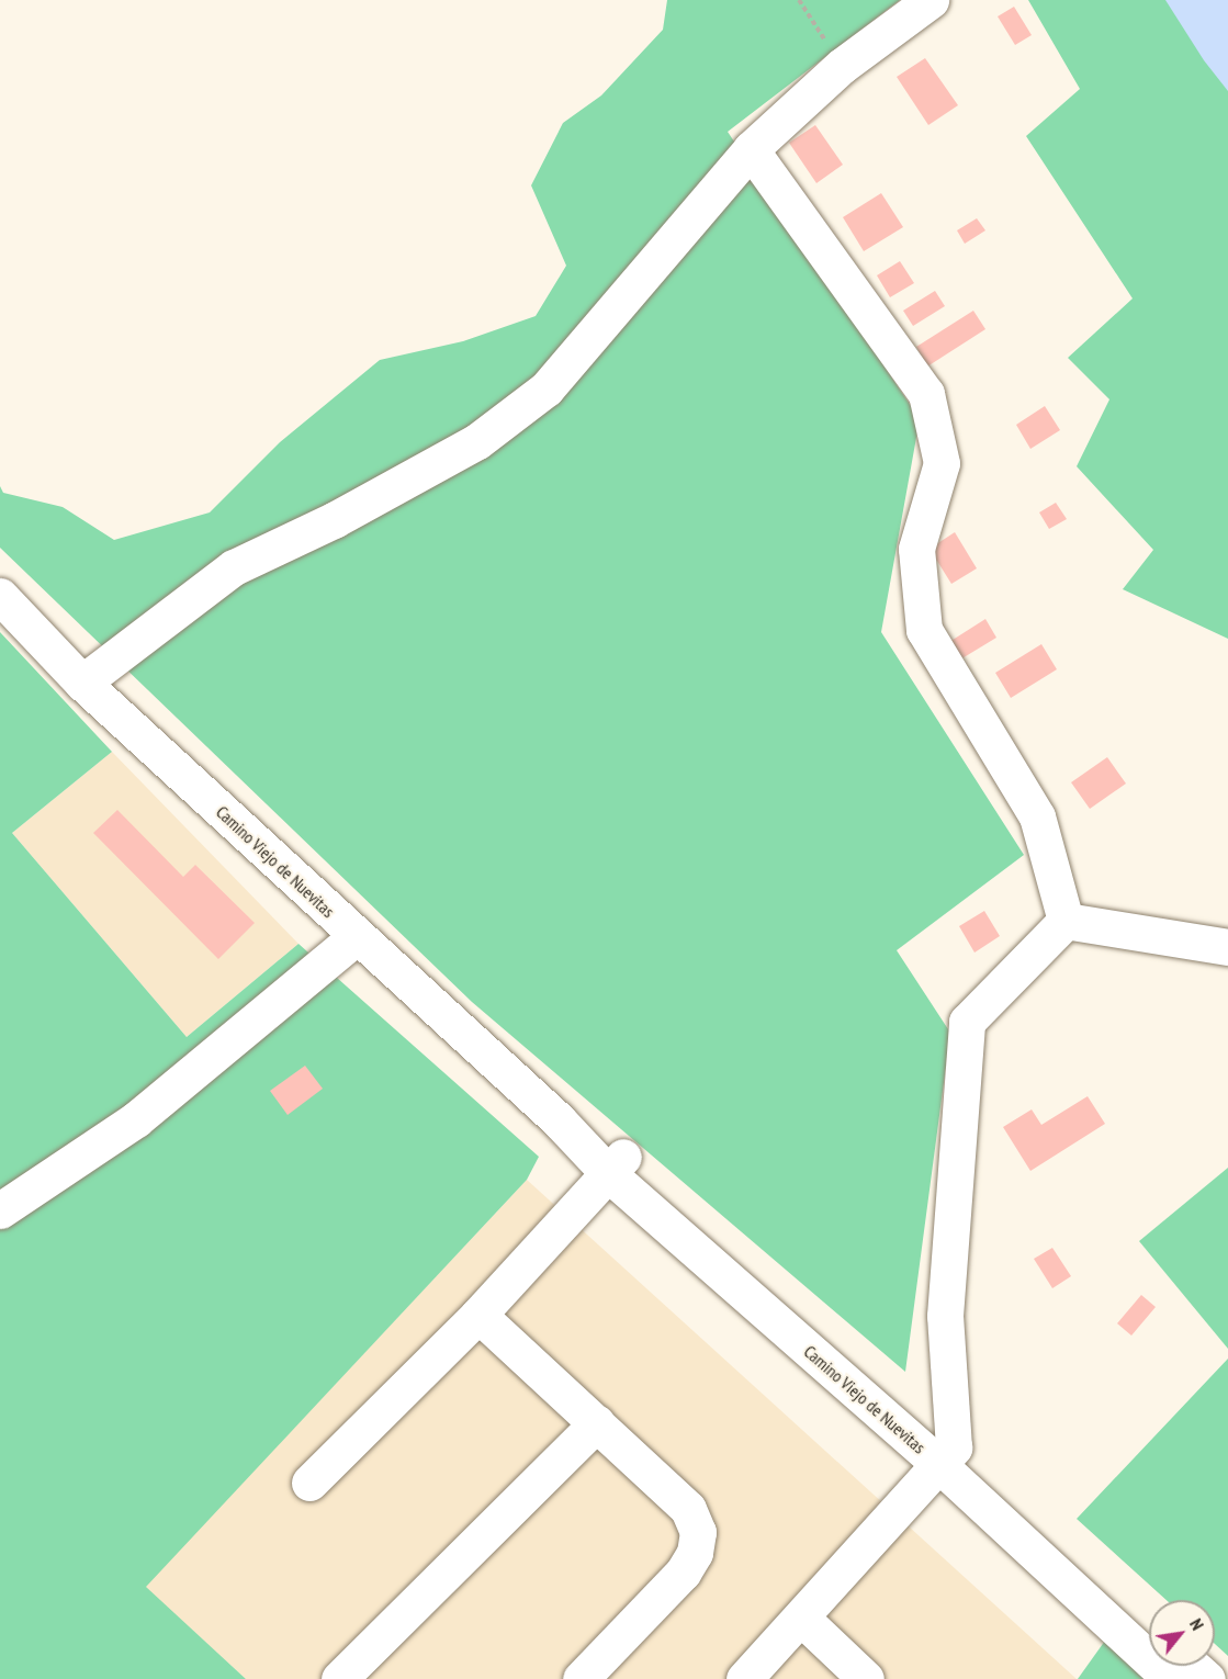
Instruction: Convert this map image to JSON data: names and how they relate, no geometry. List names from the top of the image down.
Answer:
{
  "streets": {
    "street": ["Camino Viejo de Nuevitas"]
  },
  "north": "top right"
}
